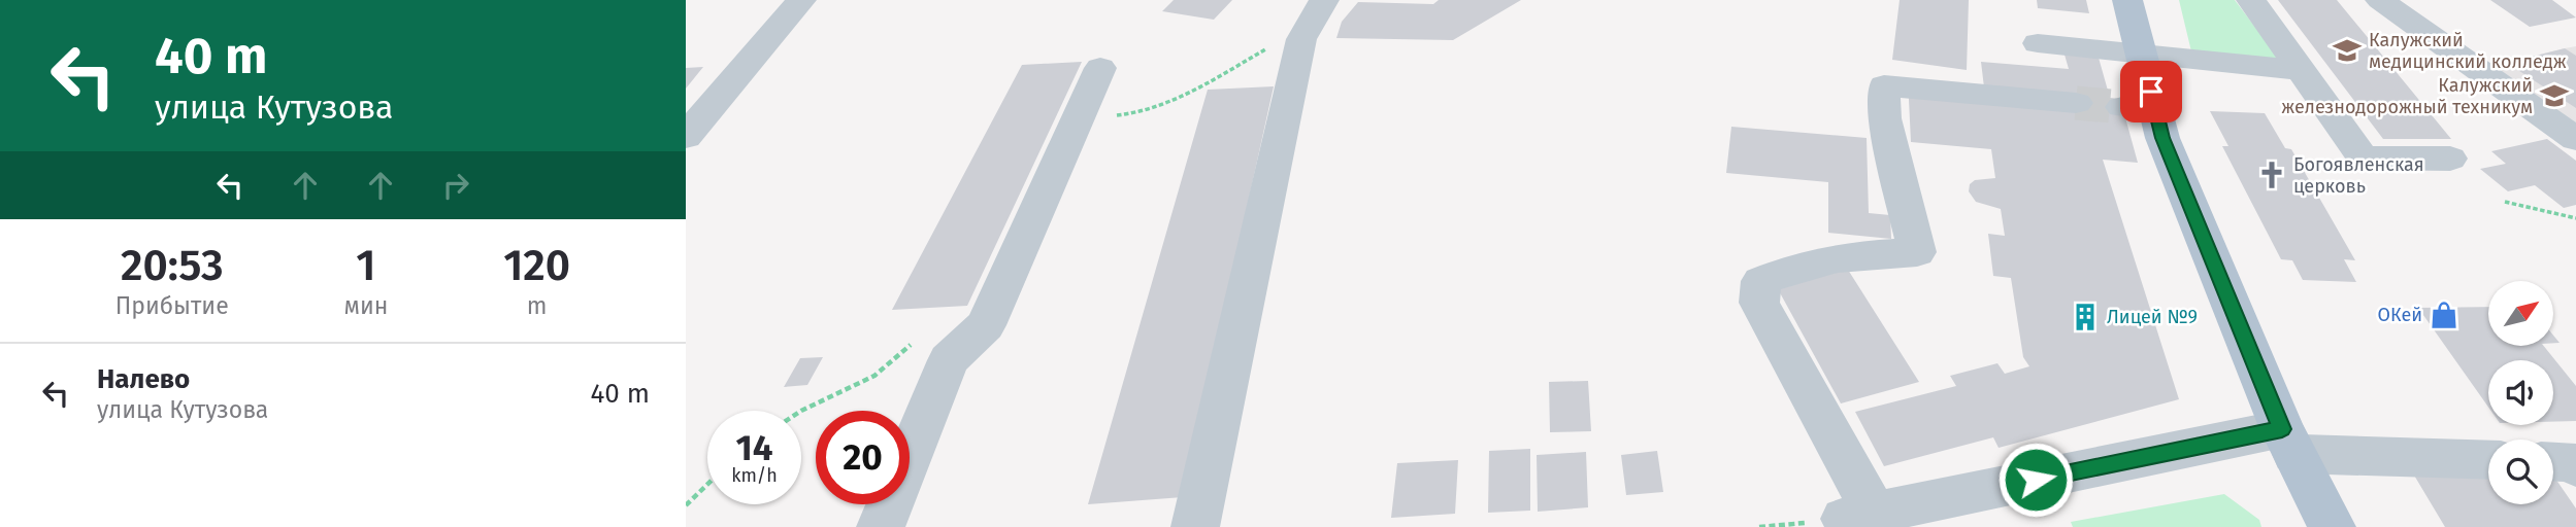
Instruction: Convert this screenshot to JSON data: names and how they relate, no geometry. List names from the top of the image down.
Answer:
{
  "places": {
    "school or university": ["Калужский медицинский колледж", "Калужский железнодорожный техникум"],
    "church": ["Богоявленская церковь"],
    "shop": ["ОКей"],
    "building": ["Лицей №9"]
  },
  "north": "top right",
  "page": {
    "turn": ["40 m", "улица Кутузова"],
    "eta": [
      "20:53",
      "Прибытие",
      "1",
      "мин",
      "120",
      "m"
    ],
    "list": [
      {
        "name": "Налево",
        "note": "улица Кутузова",
        "value": "40 m"
      }
    ],
    "speed": "14 km/h",
    "limit": "20"
  }
}
